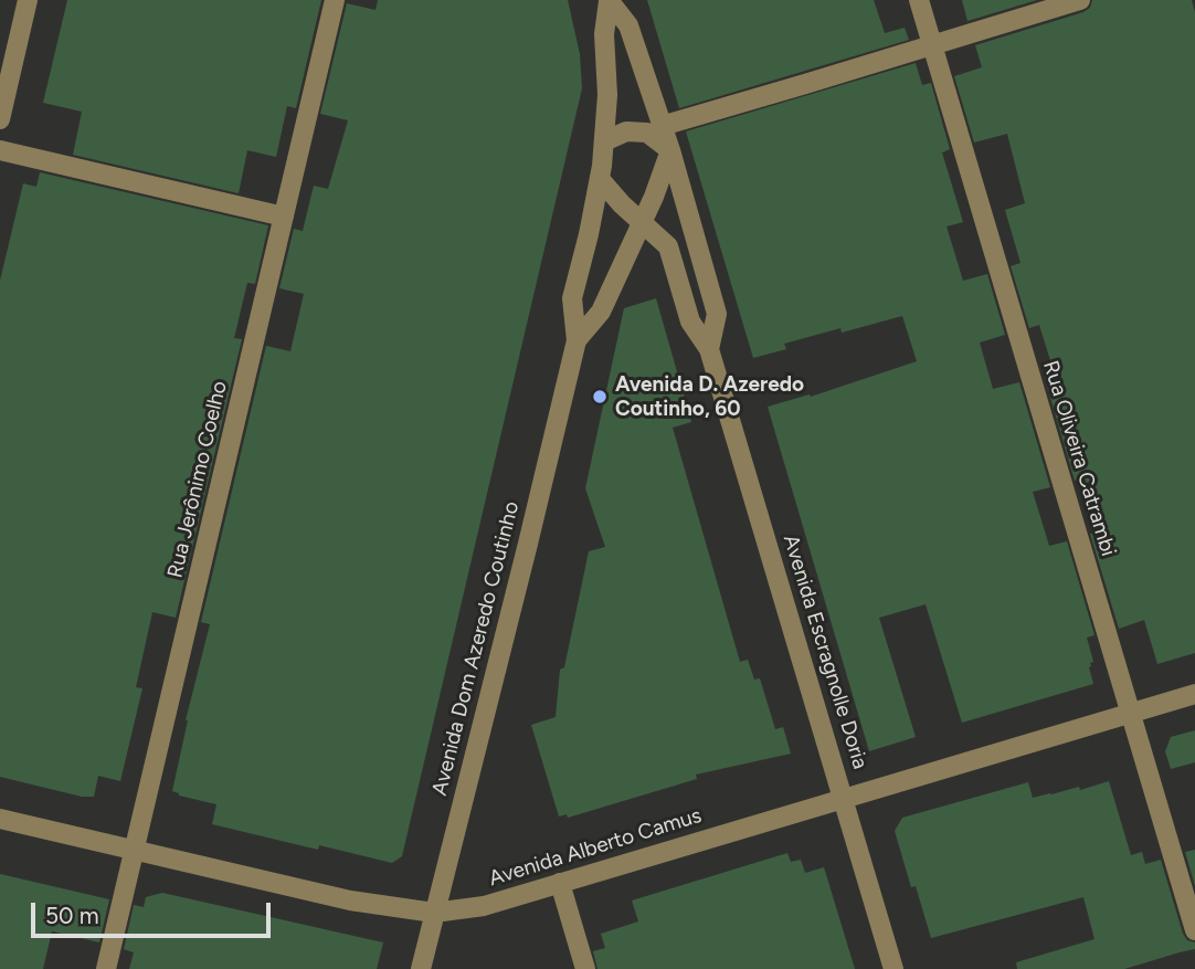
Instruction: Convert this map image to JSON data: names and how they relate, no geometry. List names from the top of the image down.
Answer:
{
  "streets": {
    "street": [
      "Rua Oliveira Catrambi",
      "Rua Jerônimo Coelho",
      "Avenida Dom Azeredo Coutinho",
      "Avenida Escragnolle Doria",
      "Avenida Alberto Camus"
    ]
  },
  "crossings": [
    ["Rua Oliveira Catrambi", "Avenida Alberto Camus"],
    ["Rua Jerônimo Coelho", "Avenida Alberto Camus"],
    ["Avenida Dom Azeredo Coutinho", "Avenida Escragnolle Doria"],
    ["Avenida Dom Azeredo Coutinho", "Avenida Alberto Camus"],
    ["Avenida Escragnolle Doria", "Avenida Alberto Camus"]
  ],
  "places": ["Avenida D. Azeredo Coutinho, 60"],
  "scale_bar": "50 m"
}
